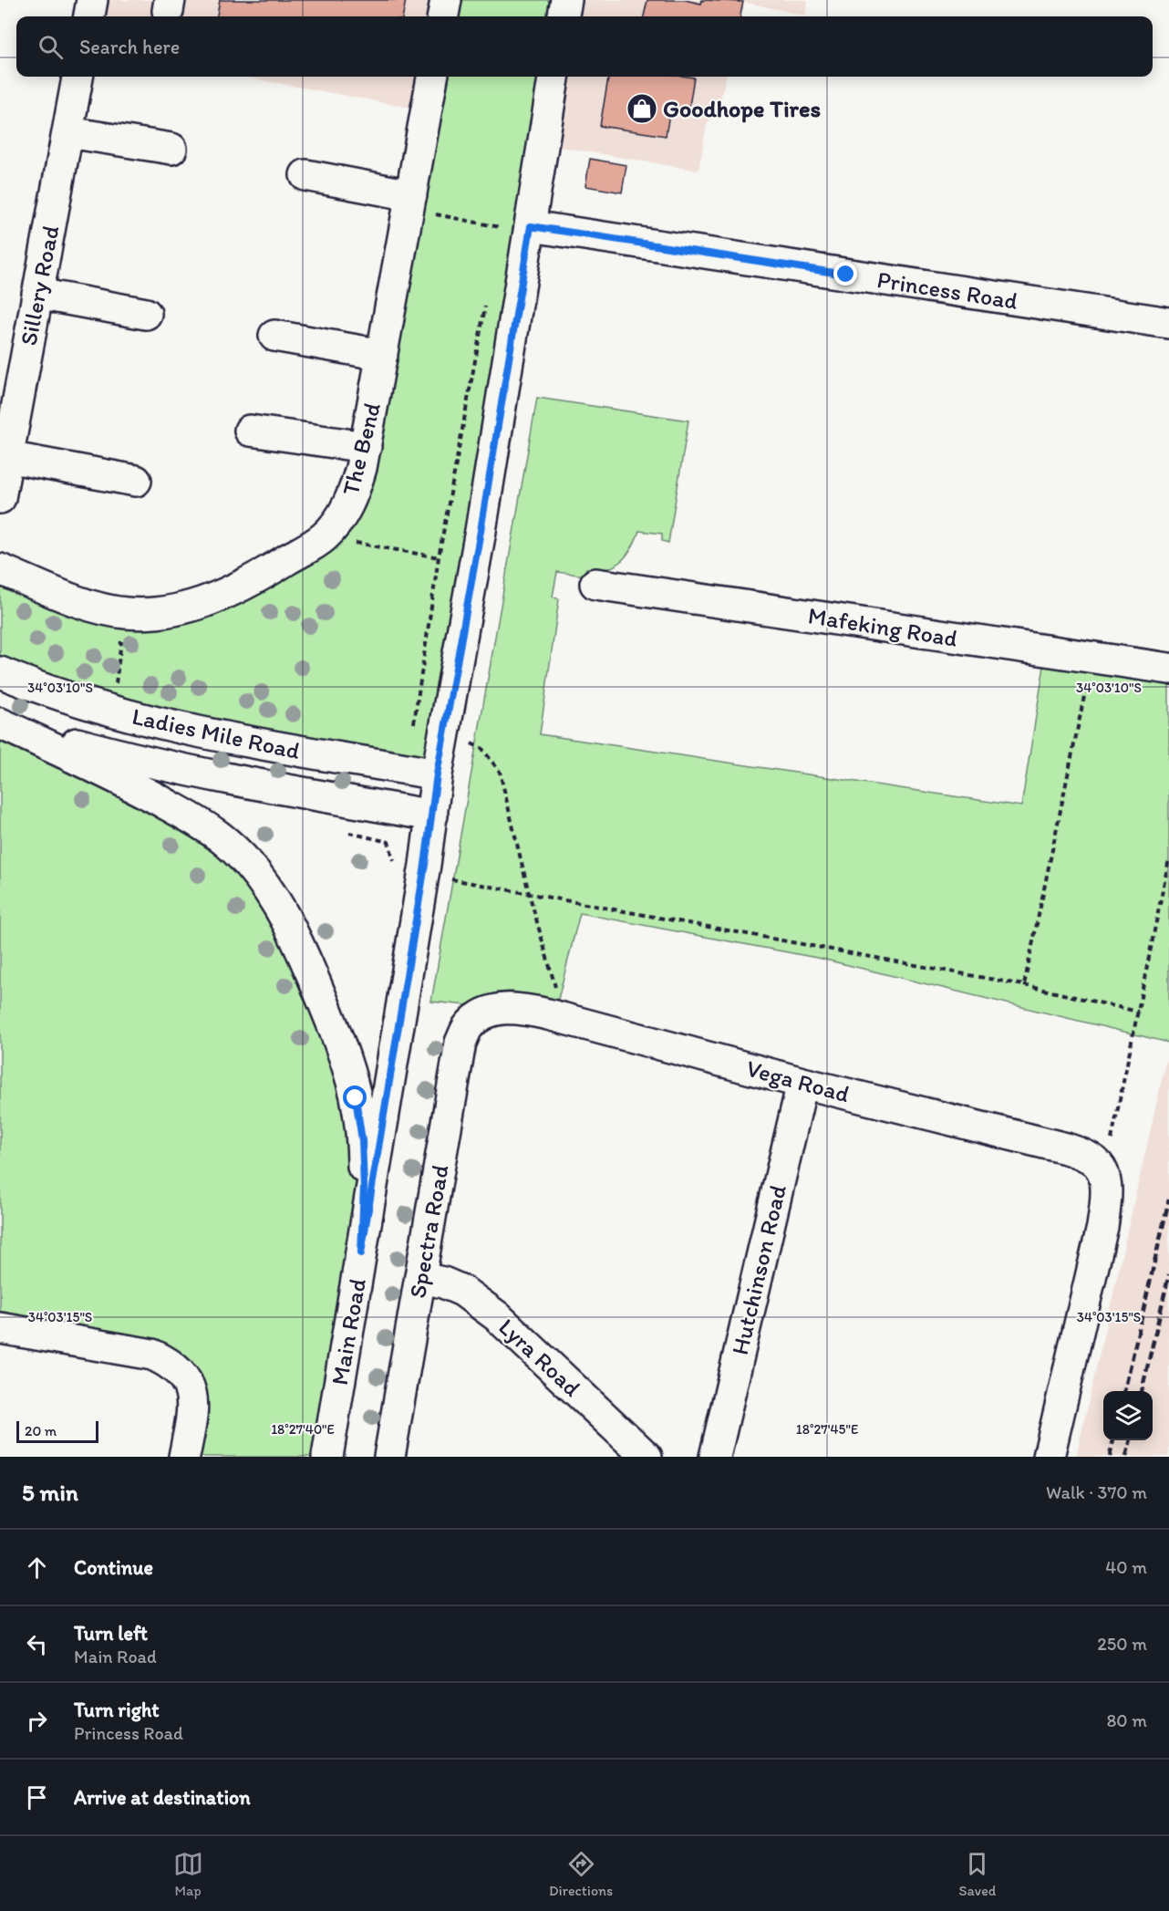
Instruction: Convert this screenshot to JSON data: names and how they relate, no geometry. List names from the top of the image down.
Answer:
{
  "streets": {
    "street": [
      "Sillery Road",
      "Princess Road",
      "The Bend",
      "Mafeking Road",
      "Ladies Mile Road",
      "Vega Road",
      "Spectra Road",
      "Hutchinson Road",
      "Main Road",
      "Lyra Road"
    ]
  },
  "crossings": [
    ["Princess Road", "Main Road"],
    ["Ladies Mile Road", "Main Road"],
    ["Vega Road", "Spectra Road"],
    ["Vega Road", "Hutchinson Road"],
    ["Spectra Road", "Lyra Road"]
  ],
  "places": {
    "shop": ["Goodhope Tires"]
  },
  "scale_bar": "20 m",
  "page": {
    "search": "Search here",
    "scale": "20 m",
    "heading": ["5 min", "Walk · 370 m"],
    "list": [
      ["Continue", "40 m"],
      ["Turn left", "Main Road", "250 m"],
      ["Turn right", "Princess Road", "80 m"],
      "Arrive at destination"
    ],
    "nav": ["Map", "Directions", "Saved"]
  },
  "coordinates": [
    "34°03'10\"S",
    "34°03'15\"S",
    "18°27'40\"E",
    "18°27'45\"E"
  ]
}
